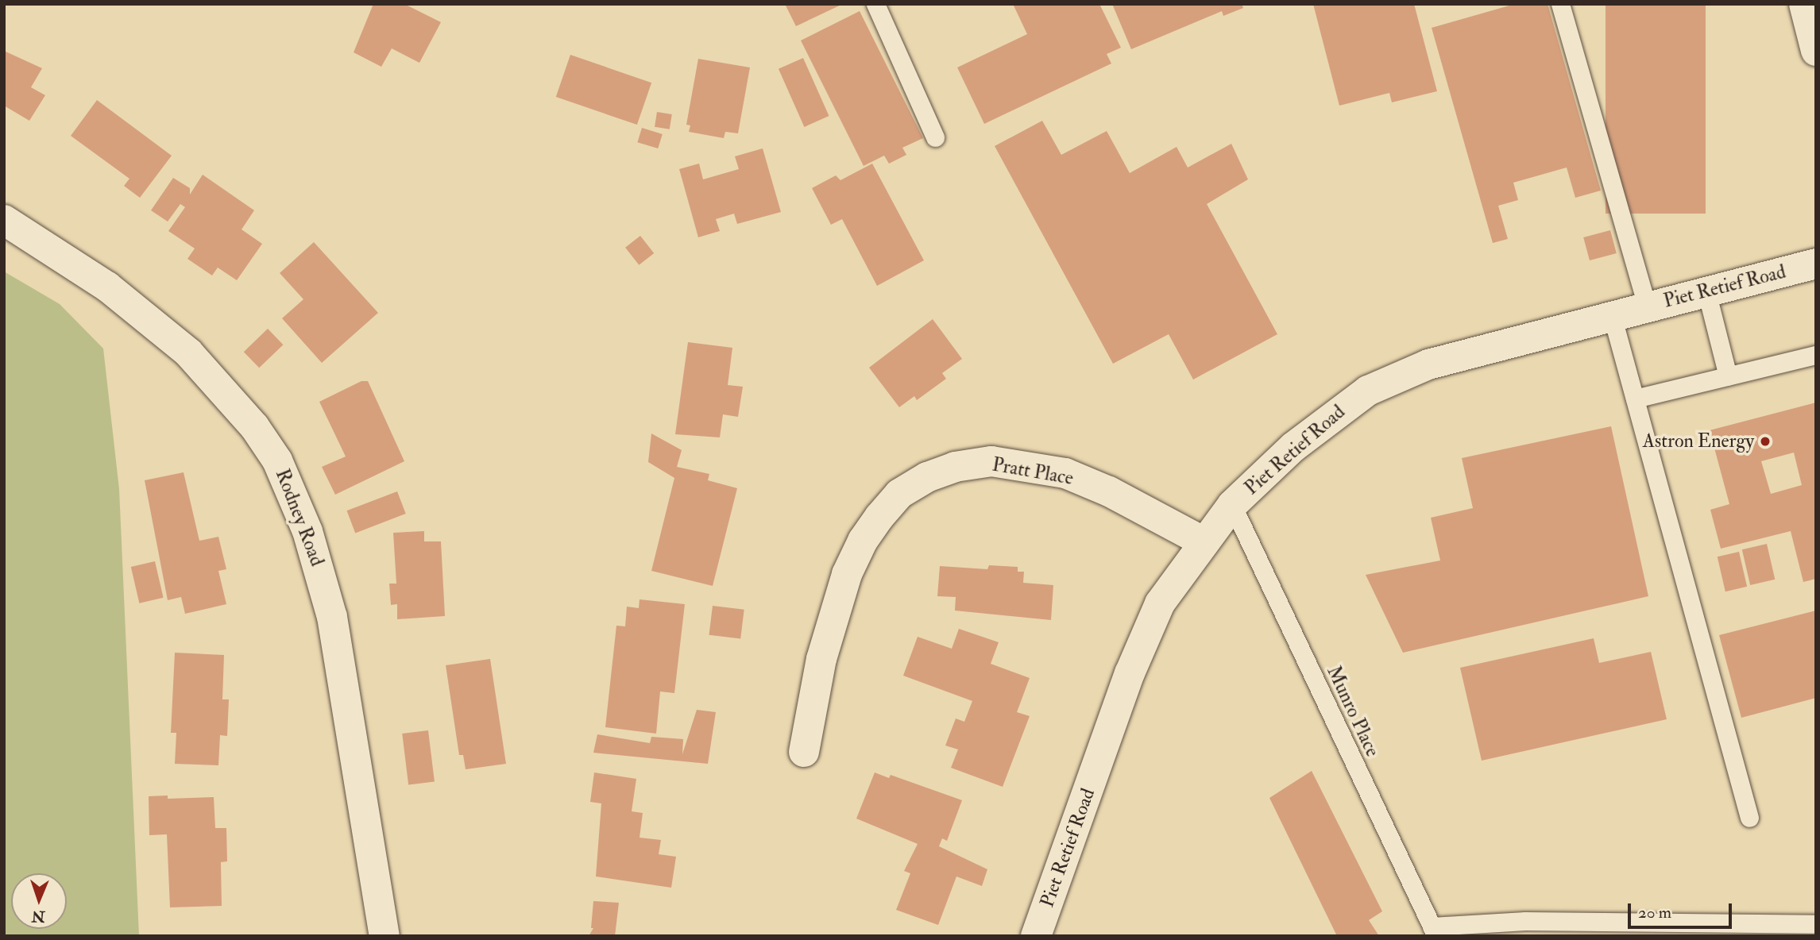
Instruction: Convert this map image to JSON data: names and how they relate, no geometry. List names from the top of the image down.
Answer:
{
  "streets": {
    "street": ["Piet Retief Road", "Pratt Place", "Rodney Road"],
    "lane": ["Munro Place"]
  },
  "crossings": [
    ["Piet Retief Road", "Pratt Place"],
    ["Piet Retief Road", "Munro Place"]
  ],
  "places": ["Astron Energy"],
  "scale_bar": "20 m",
  "north": "bottom"
}
